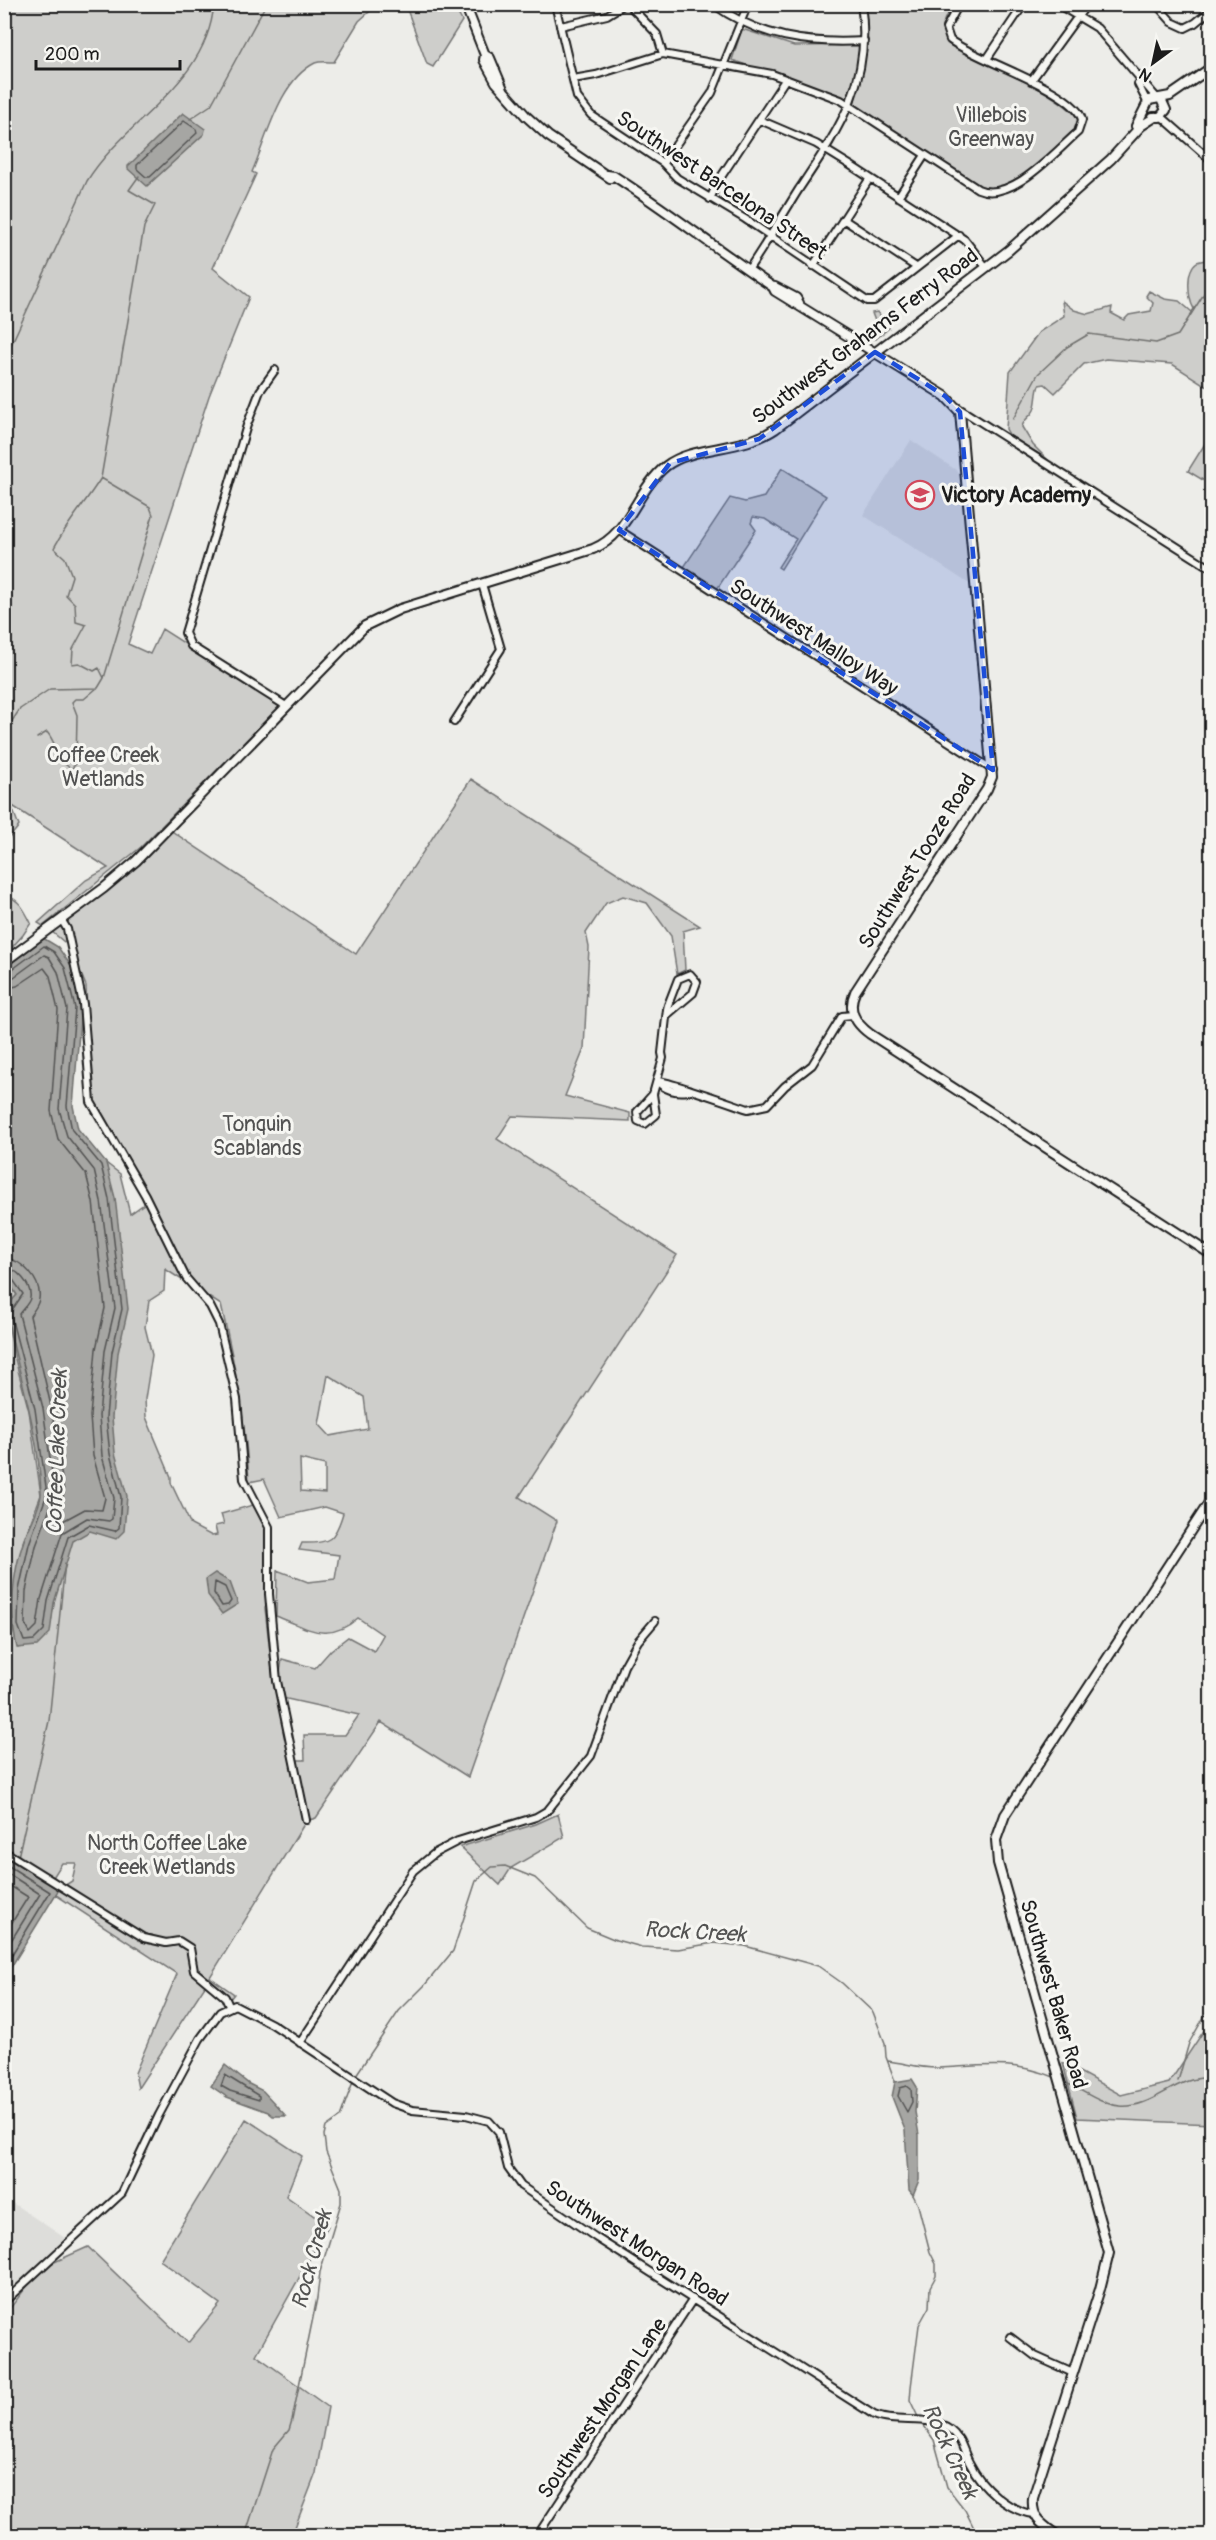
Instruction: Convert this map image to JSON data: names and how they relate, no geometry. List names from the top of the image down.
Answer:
{
  "streets": {
    "main road": ["Southwest Grahams Ferry Road", "Southwest Tooze Road", "Southwest Baker Road"],
    "street": [
      "Southwest Barcelona Street",
      "Southwest Malloy Way",
      "Southwest Morgan Road",
      "Southwest Morgan Lane"
    ]
  },
  "crossings": [
    ["Southwest Grahams Ferry Road", "Southwest Malloy Way"],
    ["Southwest Malloy Way", "Southwest Tooze Road"],
    ["Southwest Baker Road", "Southwest Morgan Road"],
    ["Southwest Morgan Road", "Southwest Morgan Lane"]
  ],
  "water": ["Coffee Lake Creek", "Rock Creek"],
  "parks": [
    "Villebois Greenway",
    "Coffee Creek Wetlands",
    "Tonquin Scablands",
    "North Coffee Lake Creek Wetlands"
  ],
  "places": {
    "school or university": ["Victory Academy"]
  },
  "scale_bar": "200 m",
  "north": "bottom left"
}
